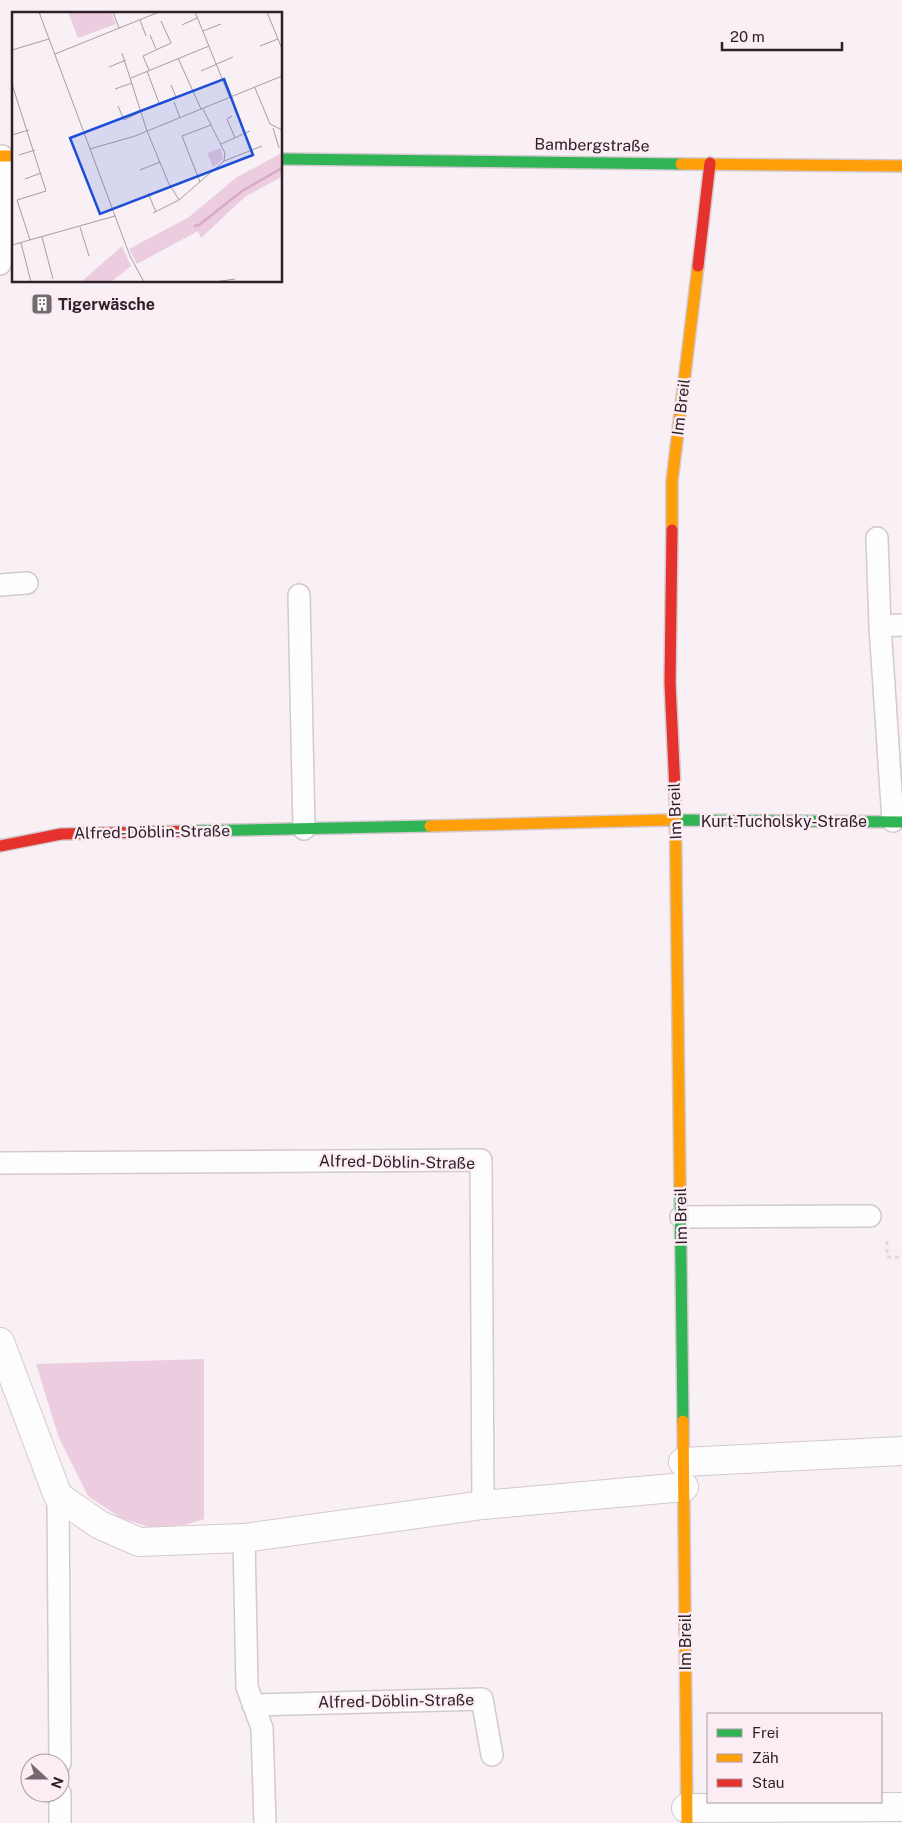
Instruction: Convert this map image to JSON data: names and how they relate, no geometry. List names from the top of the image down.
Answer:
{
  "streets": {
    "street": [
      "Bambergstraße",
      "Im Breil",
      "Kurt-Tucholsky-Straße",
      "Alfred-Döblin-Straße"
    ]
  },
  "crossings": [
    ["Bambergstraße", "Im Breil"],
    ["Im Breil", "Kurt-Tucholsky-Straße"],
    ["Im Breil", "Alfred-Döblin-Straße"],
    ["Kurt-Tucholsky-Straße", "Alfred-Döblin-Straße"]
  ],
  "places": {
    "building": ["Tigerwäsche"]
  },
  "legend": ["Frei", "Zäh", "Stau"],
  "scale_bar": "20 m",
  "north": "right"
}
